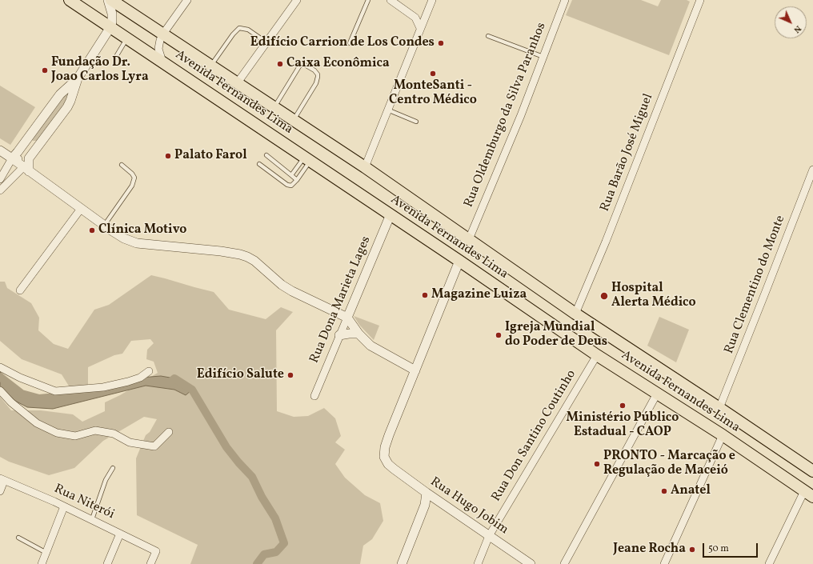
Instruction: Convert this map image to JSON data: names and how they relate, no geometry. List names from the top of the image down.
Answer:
{
  "streets": {
    "highway": ["Avenida Fernandes Lima"],
    "street": [
      "Rua Oldemburgo da Silva Paranhos",
      "Rua Barão José Miguel",
      "Rua Clementino do Monte",
      "Rua Dona Marieta Lages",
      "Rua Don Santino Coutinho",
      "Rua Niterói",
      "Rua Hugo Jobim"
    ]
  },
  "crossings": [
    ["Avenida Fernandes Lima", "Rua Oldemburgo da Silva Paranhos"],
    ["Avenida Fernandes Lima", "Rua Barão José Miguel"],
    ["Avenida Fernandes Lima", "Rua Clementino do Monte"],
    ["Avenida Fernandes Lima", "Rua Dona Marieta Lages"],
    ["Avenida Fernandes Lima", "Rua Don Santino Coutinho"],
    ["Rua Don Santino Coutinho", "Rua Hugo Jobim"]
  ],
  "places": [
    "Edifício Carrion de Los Condes",
    "Caixa Econômica",
    "Fundação Dr. Joao Carlos Lyra",
    "MonteSanti - Centro Médico",
    "Palato Farol",
    "Clínica Motivo",
    "Magazine Luiza",
    "Hospital Alerta Médico",
    "Igreja Mundial do Poder de Deus",
    "Edifício Salute",
    "Ministério Público Estadual - CAOP",
    "PRONTO - Marcação e Regulação de Maceió",
    "Anatel",
    "Jeane Rocha"
  ],
  "scale_bar": "50 m",
  "north": "bottom right"
}
